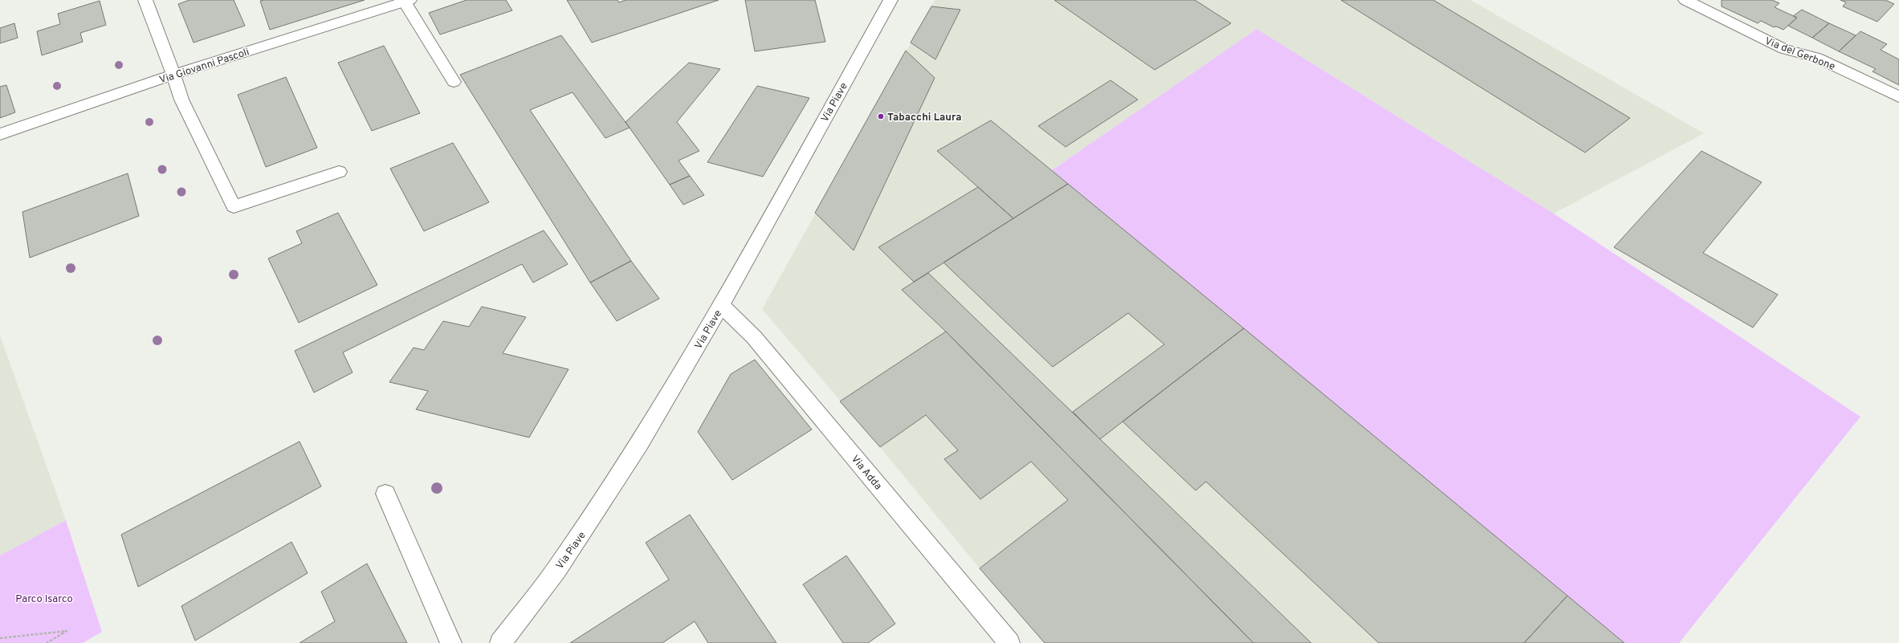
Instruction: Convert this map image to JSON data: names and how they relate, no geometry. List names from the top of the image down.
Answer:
{
  "streets": {
    "street": [
      "Via del Gerbone",
      "Via Giovanni Pascoli",
      "Via Piave",
      "Via Adda"
    ]
  },
  "crossings": [
    ["Via Piave", "Via Adda"]
  ],
  "parks": ["Parco Isarco"],
  "places": ["Tabacchi Laura"]
}
